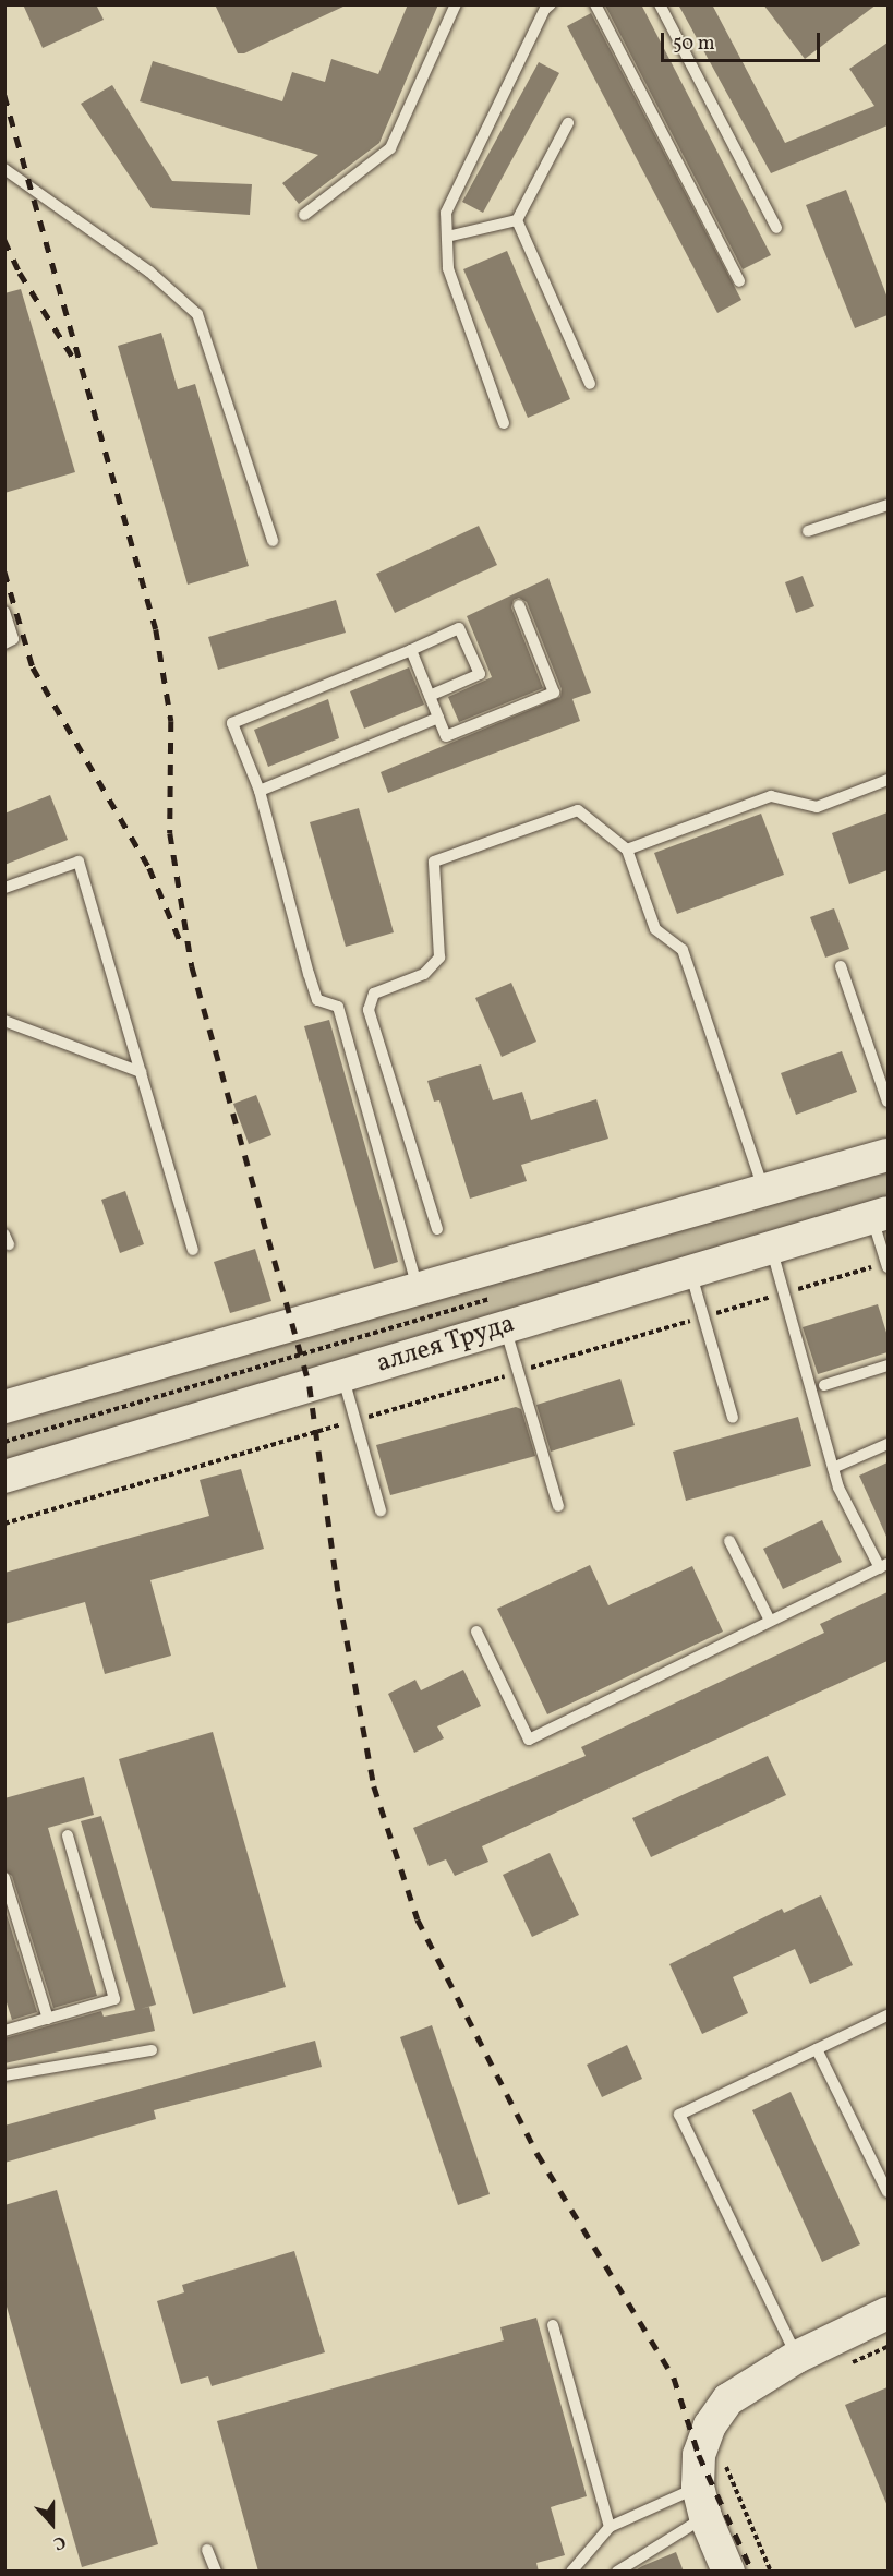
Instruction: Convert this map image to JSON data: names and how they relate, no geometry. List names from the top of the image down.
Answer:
{
  "streets": {
    "street": ["аллея Труда"]
  },
  "scale_bar": "50 m",
  "north": "bottom"
}
